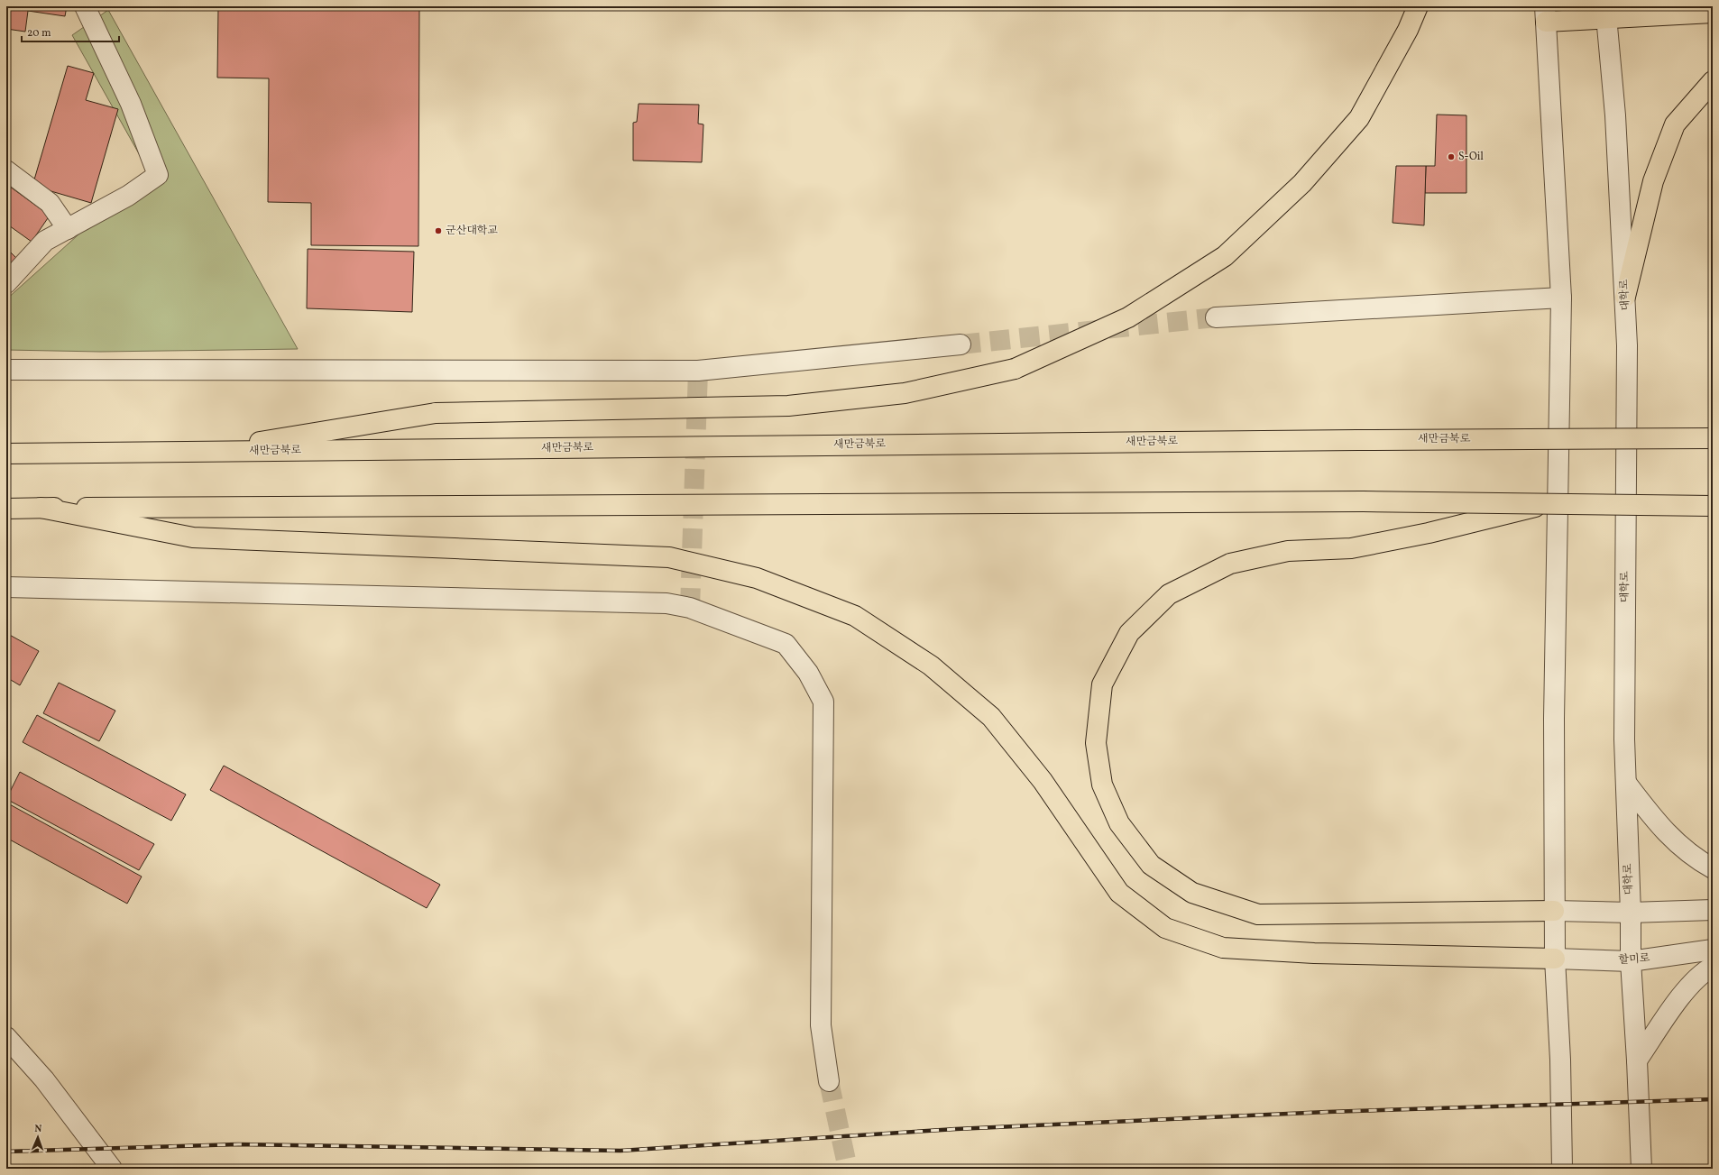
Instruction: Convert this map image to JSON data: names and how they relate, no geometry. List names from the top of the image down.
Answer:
{
  "streets": {
    "highway": ["새만금북로"],
    "street": ["대학로", "할미로"]
  },
  "crossings": [
    ["대학로", "할미로"]
  ],
  "places": ["S-Oil", "군산대학교"],
  "scale_bar": "20 m",
  "north": "top"
}
